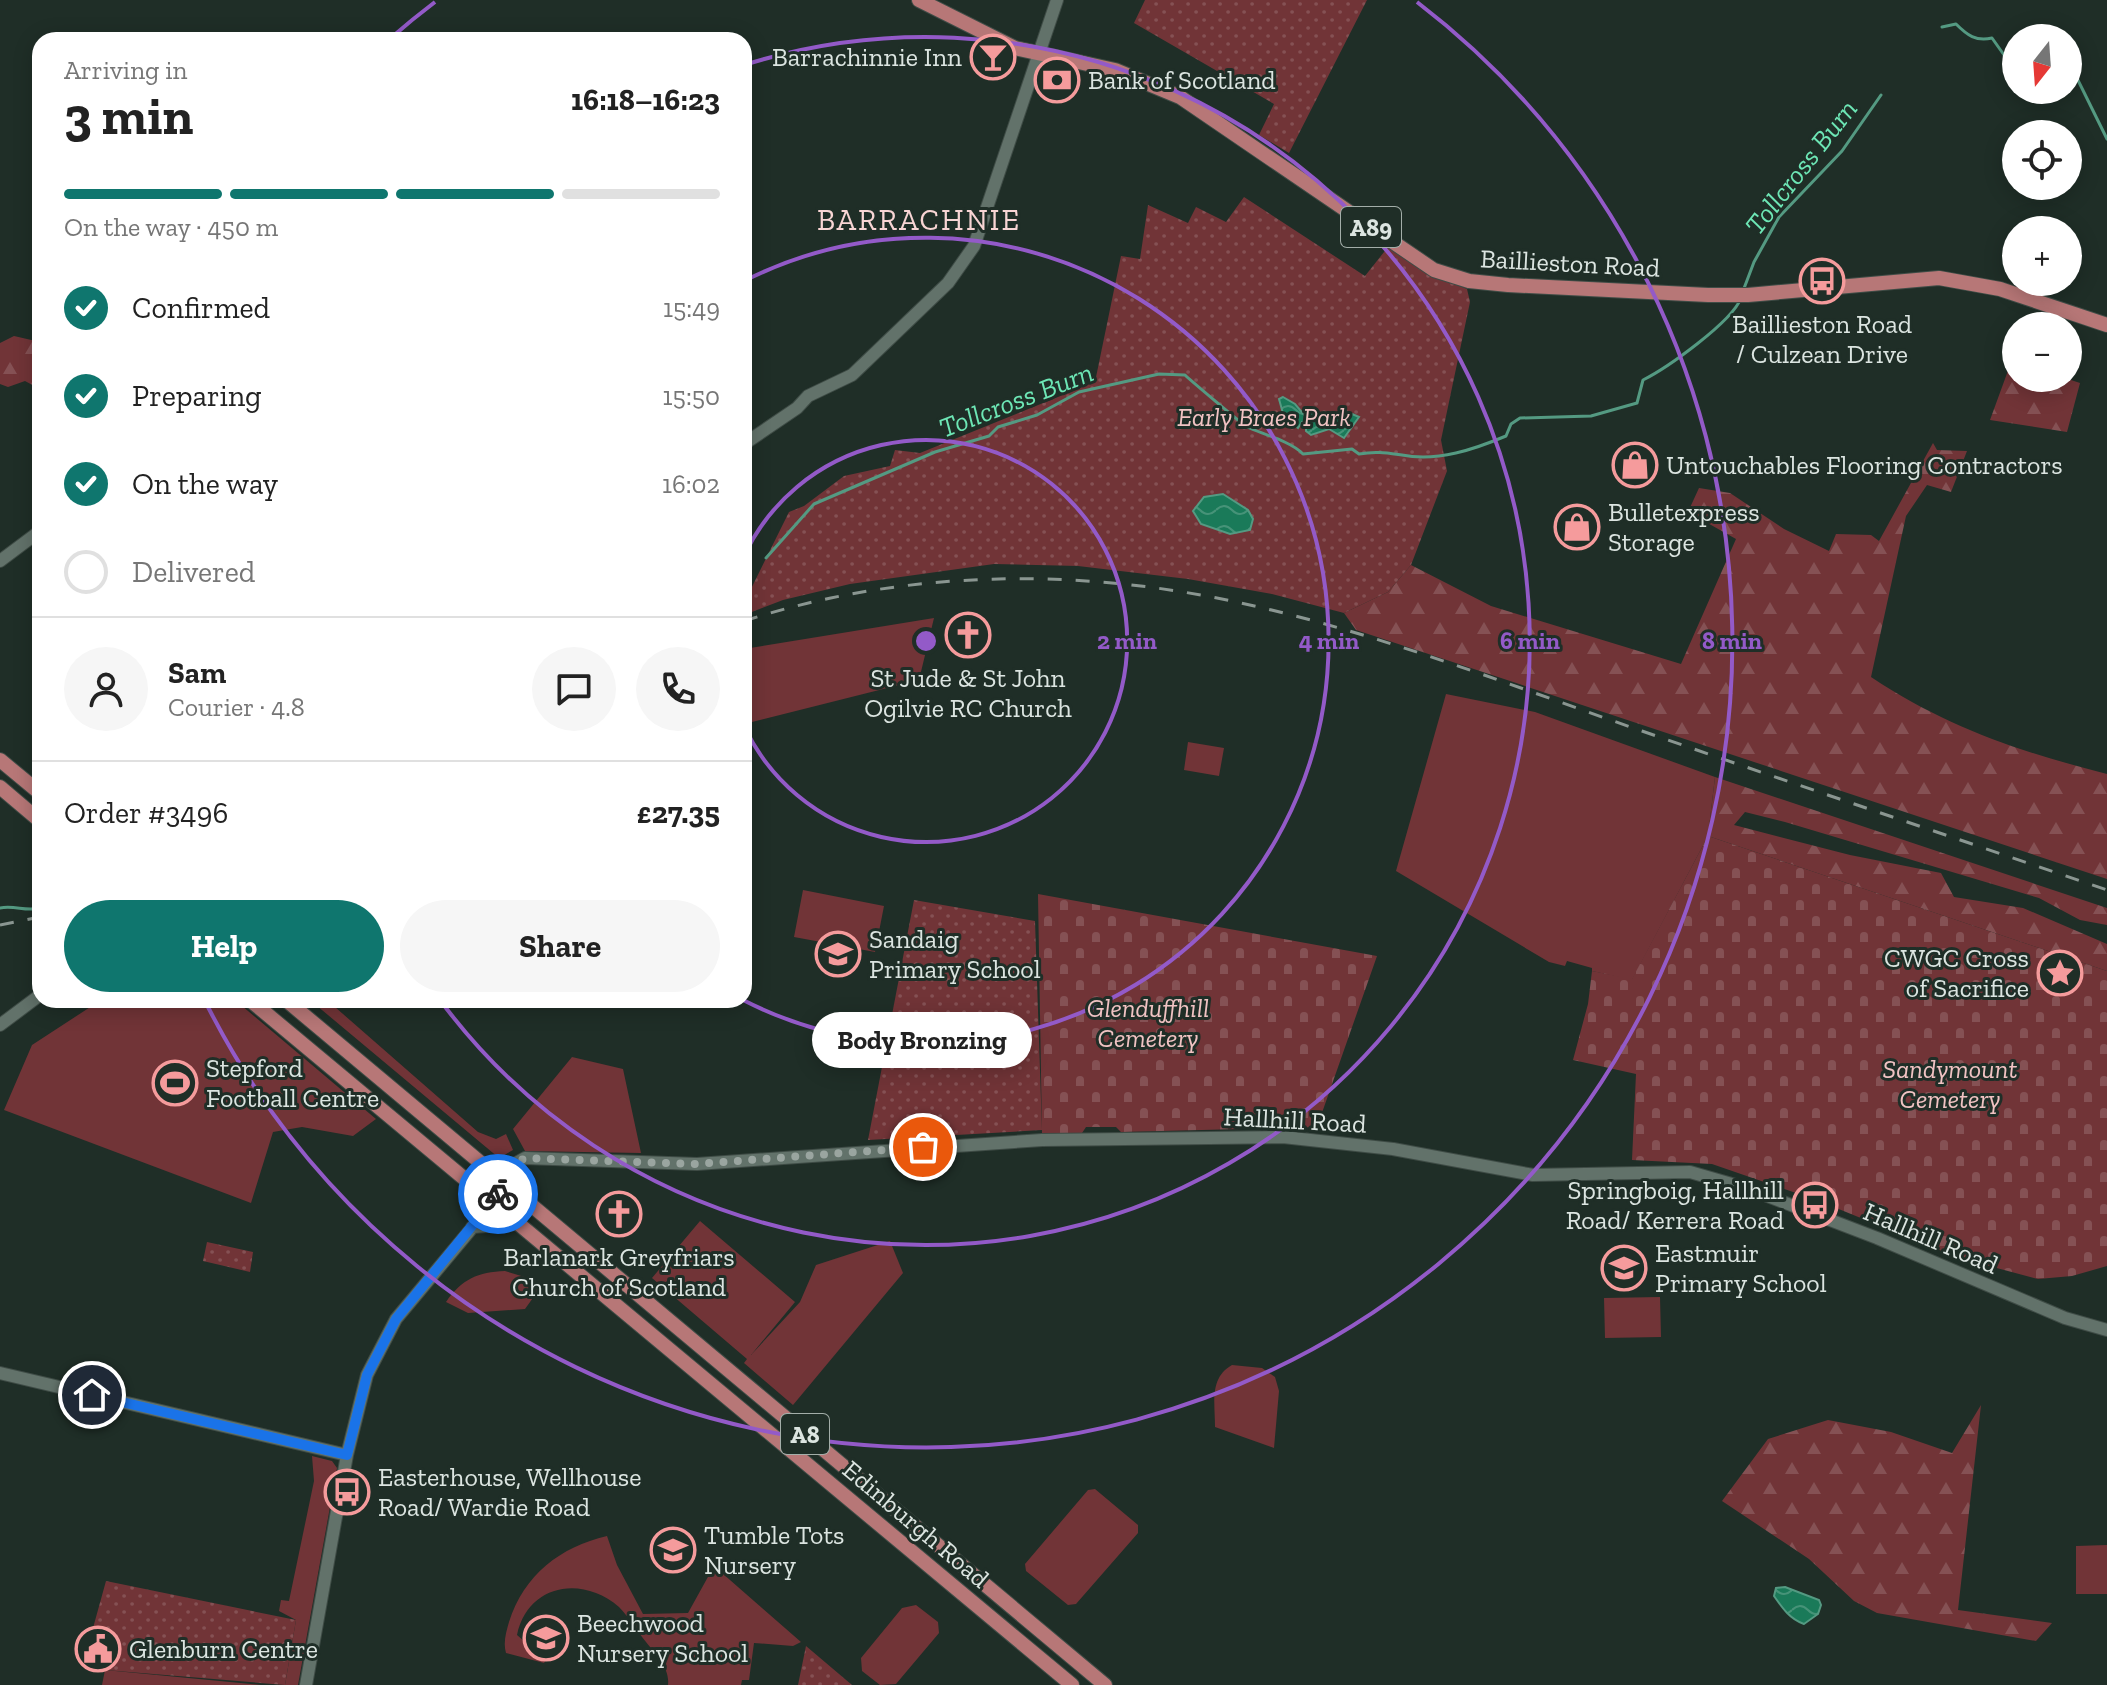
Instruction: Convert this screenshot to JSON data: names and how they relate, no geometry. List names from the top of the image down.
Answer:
{
  "streets": {
    "main road": [
      "A89",
      "Baillieston Road",
      "A8",
      "Edinburgh Road"
    ],
    "street": ["Hallhill Road"]
  },
  "crossings": [
    ["A89", "Baillieston Road"],
    ["Hallhill Road", "Edinburgh Road"]
  ],
  "districts": ["BARRACHNIE"],
  "water": ["Tollcross Burn"],
  "parks": ["Early Braes Park", "Glenduffhill Cemetery", "Sandymount Cemetery"],
  "places": {
    "bar": ["Barrachinnie Inn"],
    "bank": ["Bank of Scotland"],
    "bus stop": ["Baillieston Road / Culzean Drive", "Springboig, Hallhill Road/ Kerrera Road", "Easterhouse, Wellhouse Road/ Wardie Road"],
    "shop": ["Untouchables Flooring Contractors", "Bulletexpress Storage"],
    "church": ["St Jude & St John Ogilvie RC Church", "Barlanark Greyfriars Church of Scotland"],
    "school or university": [
      "Sandaig Primary School",
      "Eastmuir Primary School",
      "Tumble Tots Nursery",
      "Beechwood Nursery School"
    ],
    "place": ["CWGC Cross of Sacrifice"],
    "sports": ["Stepford Football Centre"],
    "other": ["Body Bronzing"],
    "public building": ["Glenburn Centre"]
  },
  "north": "bottom",
  "page": {
    "map_buttons": ["+", "−"],
    "heading": ["3 min", "Arriving in", "16:18–16:23"],
    "panel": [
      "Sam",
      "Courier · 4.8",
      "Order #3496",
      "£27.35"
    ],
    "bar": "On the way · 450 m",
    "list": [
      ["Confirmed", "15:49"],
      ["Preparing", "15:50"],
      ["On the way", "16:02"],
      "Delivered"
    ],
    "buttons": ["Help", "Share"],
    "bubble": "Body Bronzing"
  },
  "rings": [
    "2 min",
    "4 min",
    "6 min",
    "8 min"
  ]
}
